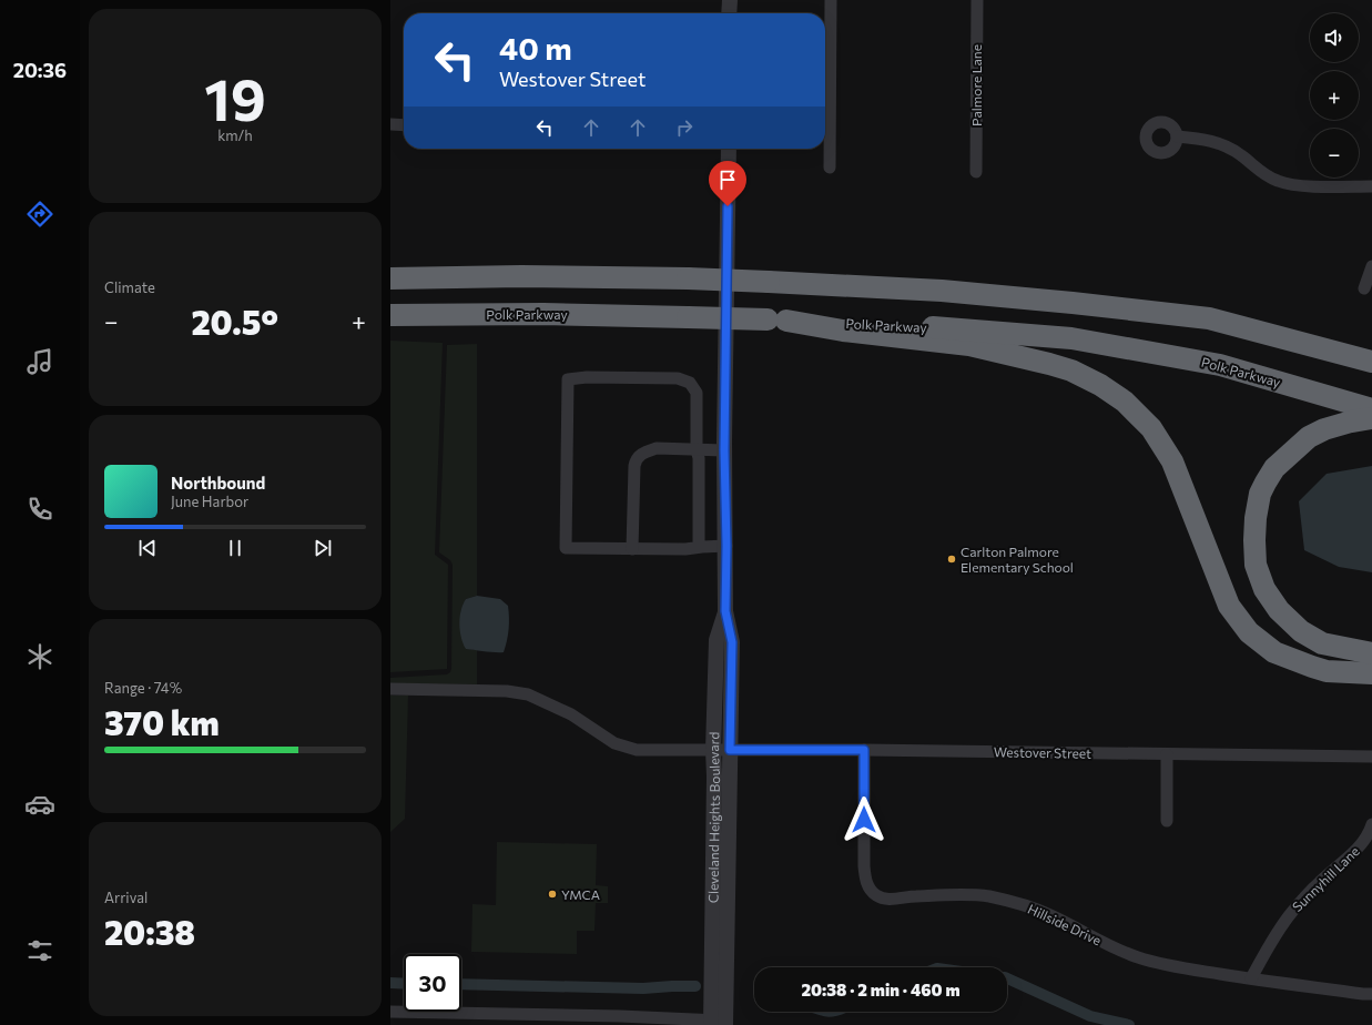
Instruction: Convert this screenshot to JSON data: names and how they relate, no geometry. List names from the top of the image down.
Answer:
{
  "streets": {
    "highway": ["Polk Parkway"],
    "street": [
      "Palmore Lane",
      "Westover Street",
      "Cleveland Heights Boulevard",
      "Sunnyhill Lane",
      "Hillside Drive"
    ]
  },
  "crossings": [
    ["Westover Street", "Cleveland Heights Boulevard"],
    ["Westover Street", "Hillside Drive"],
    ["Sunnyhill Lane", "Hillside Drive"]
  ],
  "places": ["Carlton Palmore Elementary School", "YMCA"],
  "page": {
    "tabs": "20:36",
    "tile": [
      ["19", "km/h"],
      "Climate",
      ["Range · 74%", "370 km"],
      ["Arrival", "20:38"]
    ],
    "map_buttons": ["+", "−"],
    "turn": ["40 m", "Westover Street"],
    "heat": ["−", "20.5°", "+"],
    "song": ["Northbound", "June Harbor"],
    "limit": "30",
    "trip": "20:38 · 2 min · 460 m"
  }
}
